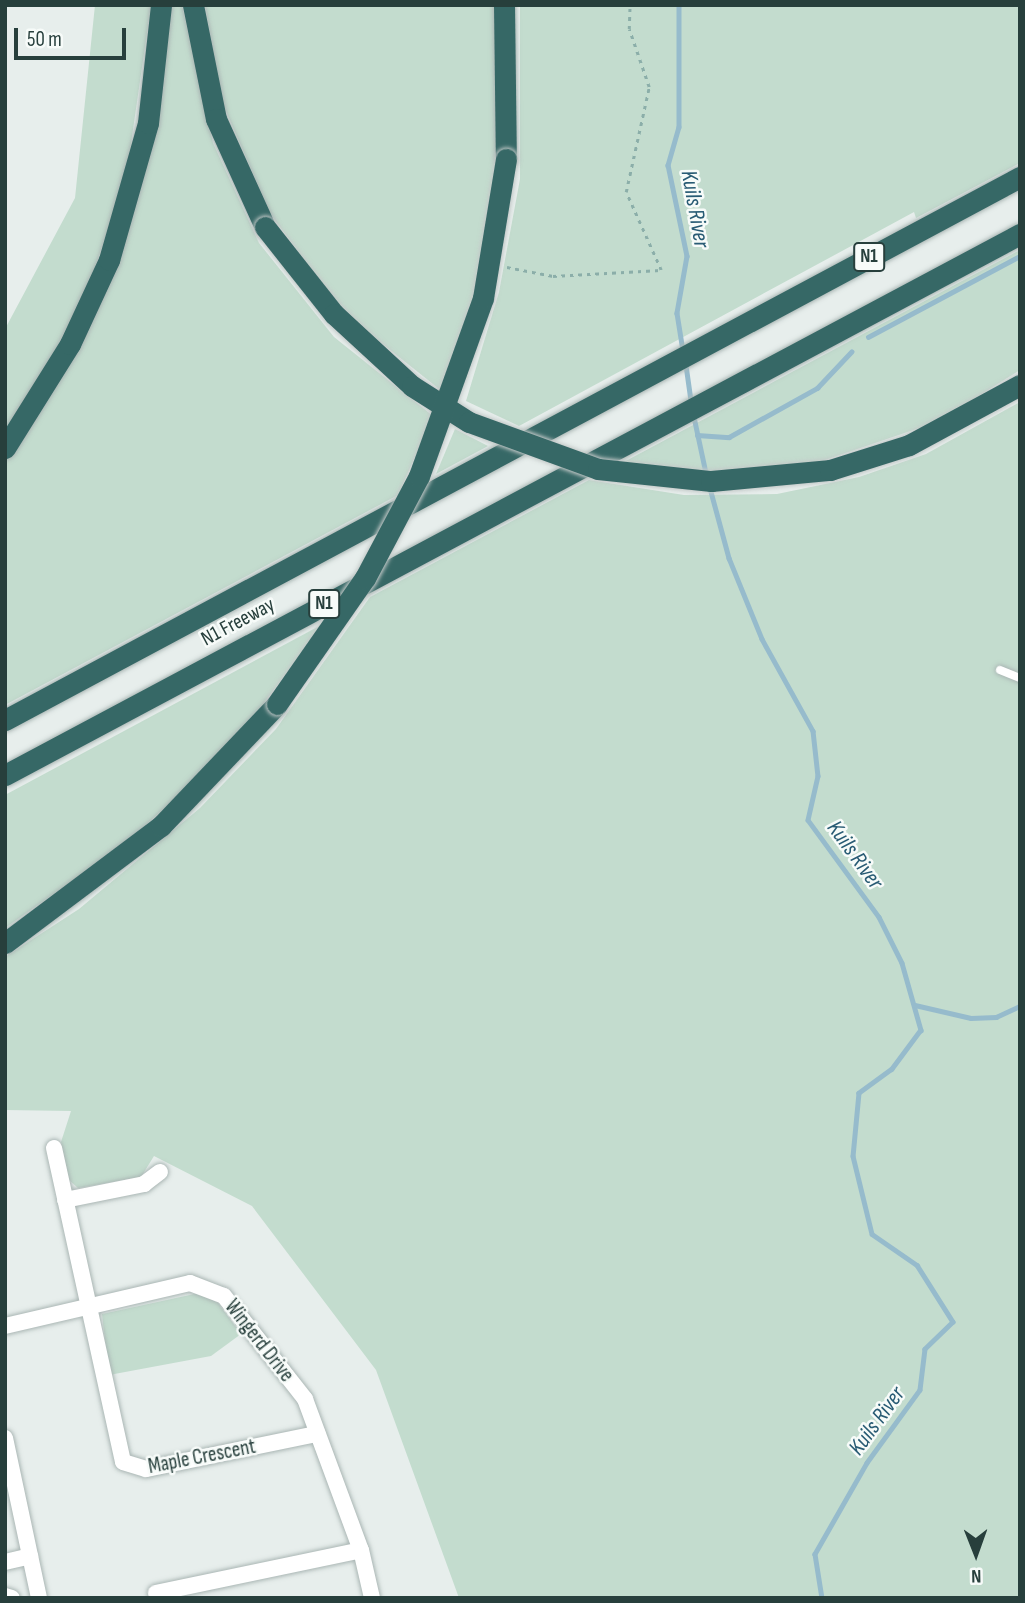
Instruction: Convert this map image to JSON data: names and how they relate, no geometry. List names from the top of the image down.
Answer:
{
  "streets": {
    "highway": ["N1", "N1 Freeway"],
    "street": ["Wingerd Drive", "Maple Crescent"]
  },
  "crossings": [
    ["Wingerd Drive", "Maple Crescent"]
  ],
  "water": ["Kuils River"],
  "scale_bar": "50 m",
  "north": "bottom"
}
